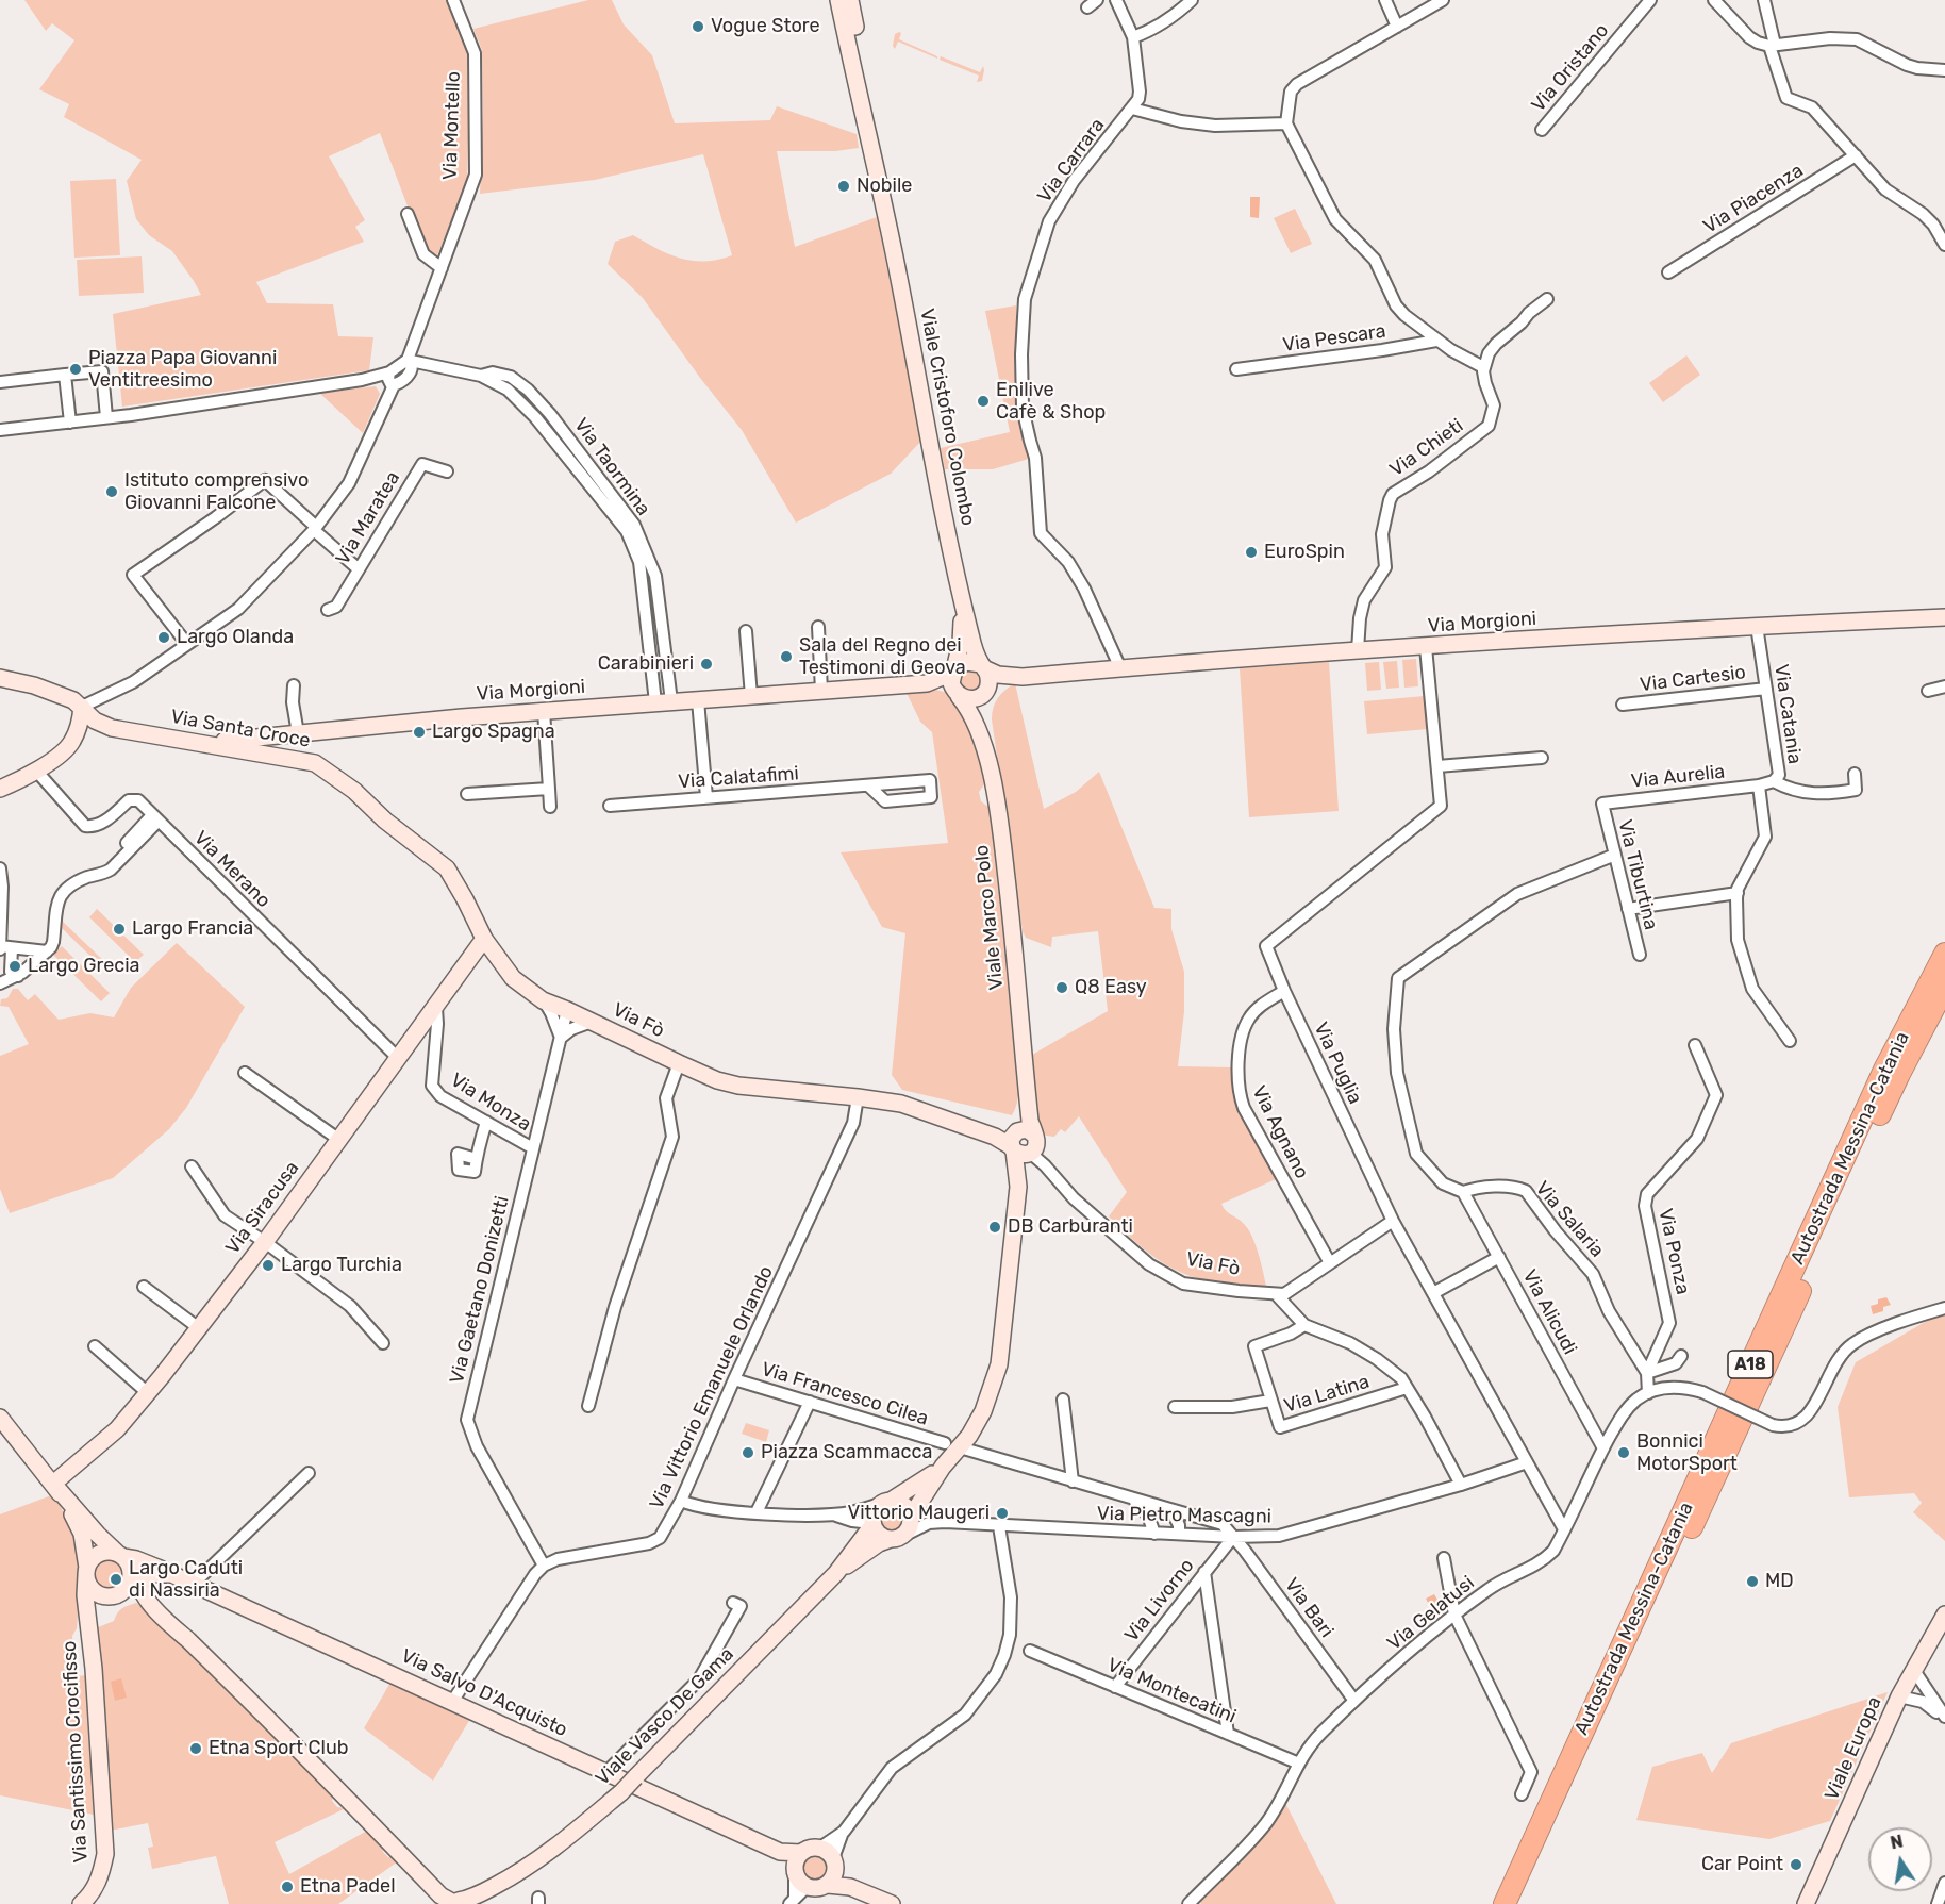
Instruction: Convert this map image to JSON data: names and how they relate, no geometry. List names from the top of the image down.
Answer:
{
  "streets": {
    "highway": ["Autostrada Messina-Catania", "A18"],
    "street": [
      "Via Oristano",
      "Via Montello",
      "Via Carrara",
      "Via Piacenza",
      "Via Pescara",
      "Viale Cristoforo Colombo",
      "Via Chieti",
      "Via Taormina",
      "Via Maratea",
      "Via Morgioni",
      "Via Cartesio",
      "Via Catania",
      "Via Santa Croce",
      "Via Aurelia",
      "Via Calatafimi",
      "Via Merano",
      "Via Tiburtina",
      "Viale Marco Polo",
      "Via Fò",
      "Via Puglia",
      "Via Monza",
      "Via Agnano",
      "Via Siracusa",
      "Via Salaria",
      "Via Ponza",
      "Via Gaetano Donizetti",
      "Via Alicudi",
      "Via Vittorio Emanuele Orlando",
      "Via Francesco Cilea",
      "Via Latina",
      "Via Pietro Mascagni",
      "Via Livorno",
      "Via Bari",
      "Via Gelatusi",
      "Via Montecatini",
      "Via Salvo D'Acquisto",
      "Viale Vasco De Gama",
      "Viale Europa",
      "Via Santissimo Crocifisso"
    ]
  },
  "crossings": [
    ["Via Montello", "Via Taormina"],
    ["Via Carrara", "Via Morgioni"],
    ["Via Chieti", "Via Morgioni"],
    ["Via Taormina", "Via Morgioni"],
    ["Via Morgioni", "Via Catania"],
    ["Via Morgioni", "Via Santa Croce"],
    ["Via Morgioni", "Via Puglia"],
    ["Via Cartesio", "Via Catania"],
    ["Via Catania", "Via Aurelia"],
    ["Via Santa Croce", "Via Fò"],
    ["Via Aurelia", "Via Tiburtina"],
    ["Via Merano", "Via Siracusa"],
    ["Viale Marco Polo", "Via Fò"],
    ["Via Fò", "Via Siracusa"],
    ["Via Fò", "Via Gaetano Donizetti"],
    ["Via Fò", "Via Vittorio Emanuele Orlando"],
    ["Via Puglia", "Via Agnano"],
    ["Via Puglia", "Via Pietro Mascagni"],
    ["Via Puglia", "Via Gelatusi"],
    ["Via Monza", "Via Siracusa"],
    ["Via Monza", "Via Gaetano Donizetti"],
    ["Via Siracusa", "Via Santissimo Crocifisso"],
    ["Via Salaria", "Via Ponza"],
    ["Via Salaria", "Via Alicudi"],
    ["Via Gaetano Donizetti", "Via Vittorio Emanuele Orlando"],
    ["Via Alicudi", "Via Gelatusi"],
    ["Via Vittorio Emanuele Orlando", "Via Francesco Cilea"],
    ["Via Francesco Cilea", "Via Bari"],
    ["Via Pietro Mascagni", "Via Livorno"],
    ["Via Pietro Mascagni", "Via Bari"],
    ["Via Livorno", "Via Bari"],
    ["Via Livorno", "Via Montecatini"],
    ["Via Bari", "Via Gelatusi"],
    ["Via Gelatusi", "Via Montecatini"],
    ["Via Salvo D'Acquisto", "Via Santissimo Crocifisso"]
  ],
  "places": [
    "Vogue Store",
    "Nobile",
    "Piazza Papa Giovanni Ventitreesimo",
    "Enilive Cafè & Shop",
    "Istituto comprensivo Giovanni Falcone",
    "EuroSpin",
    "Largo Olanda",
    "Sala del Regno dei Testimoni di Geova",
    "Carabinieri",
    "Largo Spagna",
    "Largo Francia",
    "Largo Grecia",
    "Q8 Easy",
    "DB Carburanti",
    "Largo Turchia",
    "Piazza Scammacca",
    "Bonnici MotorSport",
    "Vittorio Maugeri",
    "Largo Caduti di Nassiria",
    "MD",
    "Etna Sport Club",
    "Car Point",
    "Etna Padel"
  ],
  "north": "top"
}
